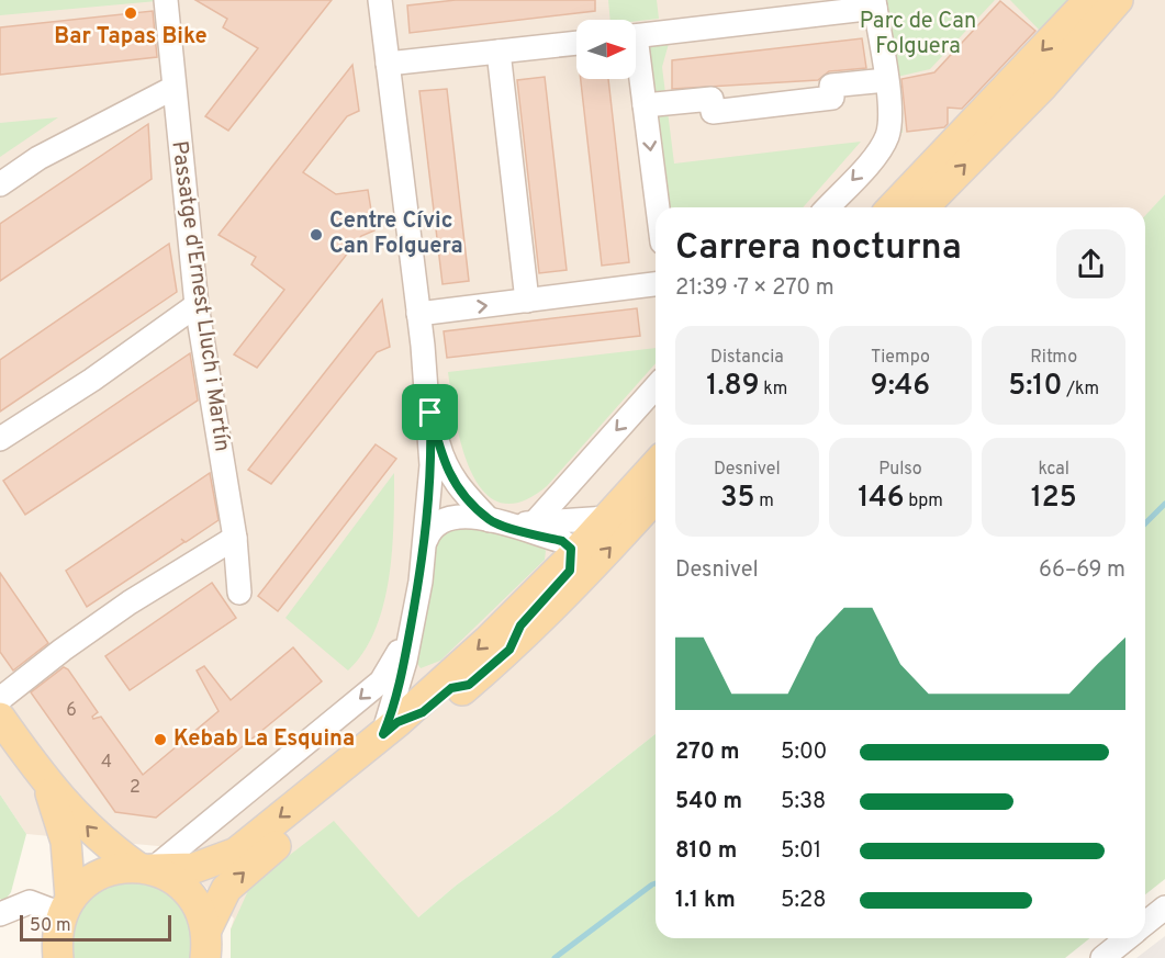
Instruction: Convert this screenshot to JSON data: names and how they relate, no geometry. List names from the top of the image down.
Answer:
{
  "streets": {
    "street": ["Passatge d'Ernest Lluch i Martín"]
  },
  "parks": ["Parc de Can Folguera"],
  "places": ["Bar Tapas Bike", "Centre Cívic Can Folguera", "Kebab La Esquina"],
  "house_numbers": ["6", "4", "2"],
  "scale_bar": "50 m",
  "north": "right",
  "page": {
    "heading": ["Carrera nocturna", "21:39 · 7 × 270 m"],
    "stats": [
      ["Distancia", "1.89 km"],
      ["Tiempo", "9:46"],
      ["Ritmo", "5:10 /km"],
      ["Desnivel", "35 m"],
      ["Pulso", "146 bpm"],
      ["kcal", "125"]
    ],
    "chart": ["Desnivel", "66–69 m"],
    "list": [
      {
        "name": "270 m",
        "note": "5:00"
      },
      {
        "name": "540 m",
        "note": "5:38"
      },
      {
        "name": "810 m",
        "note": "5:01"
      },
      {
        "name": "1.1 km",
        "note": "5:28"
      }
    ],
    "scale": "50 m"
  }
}
